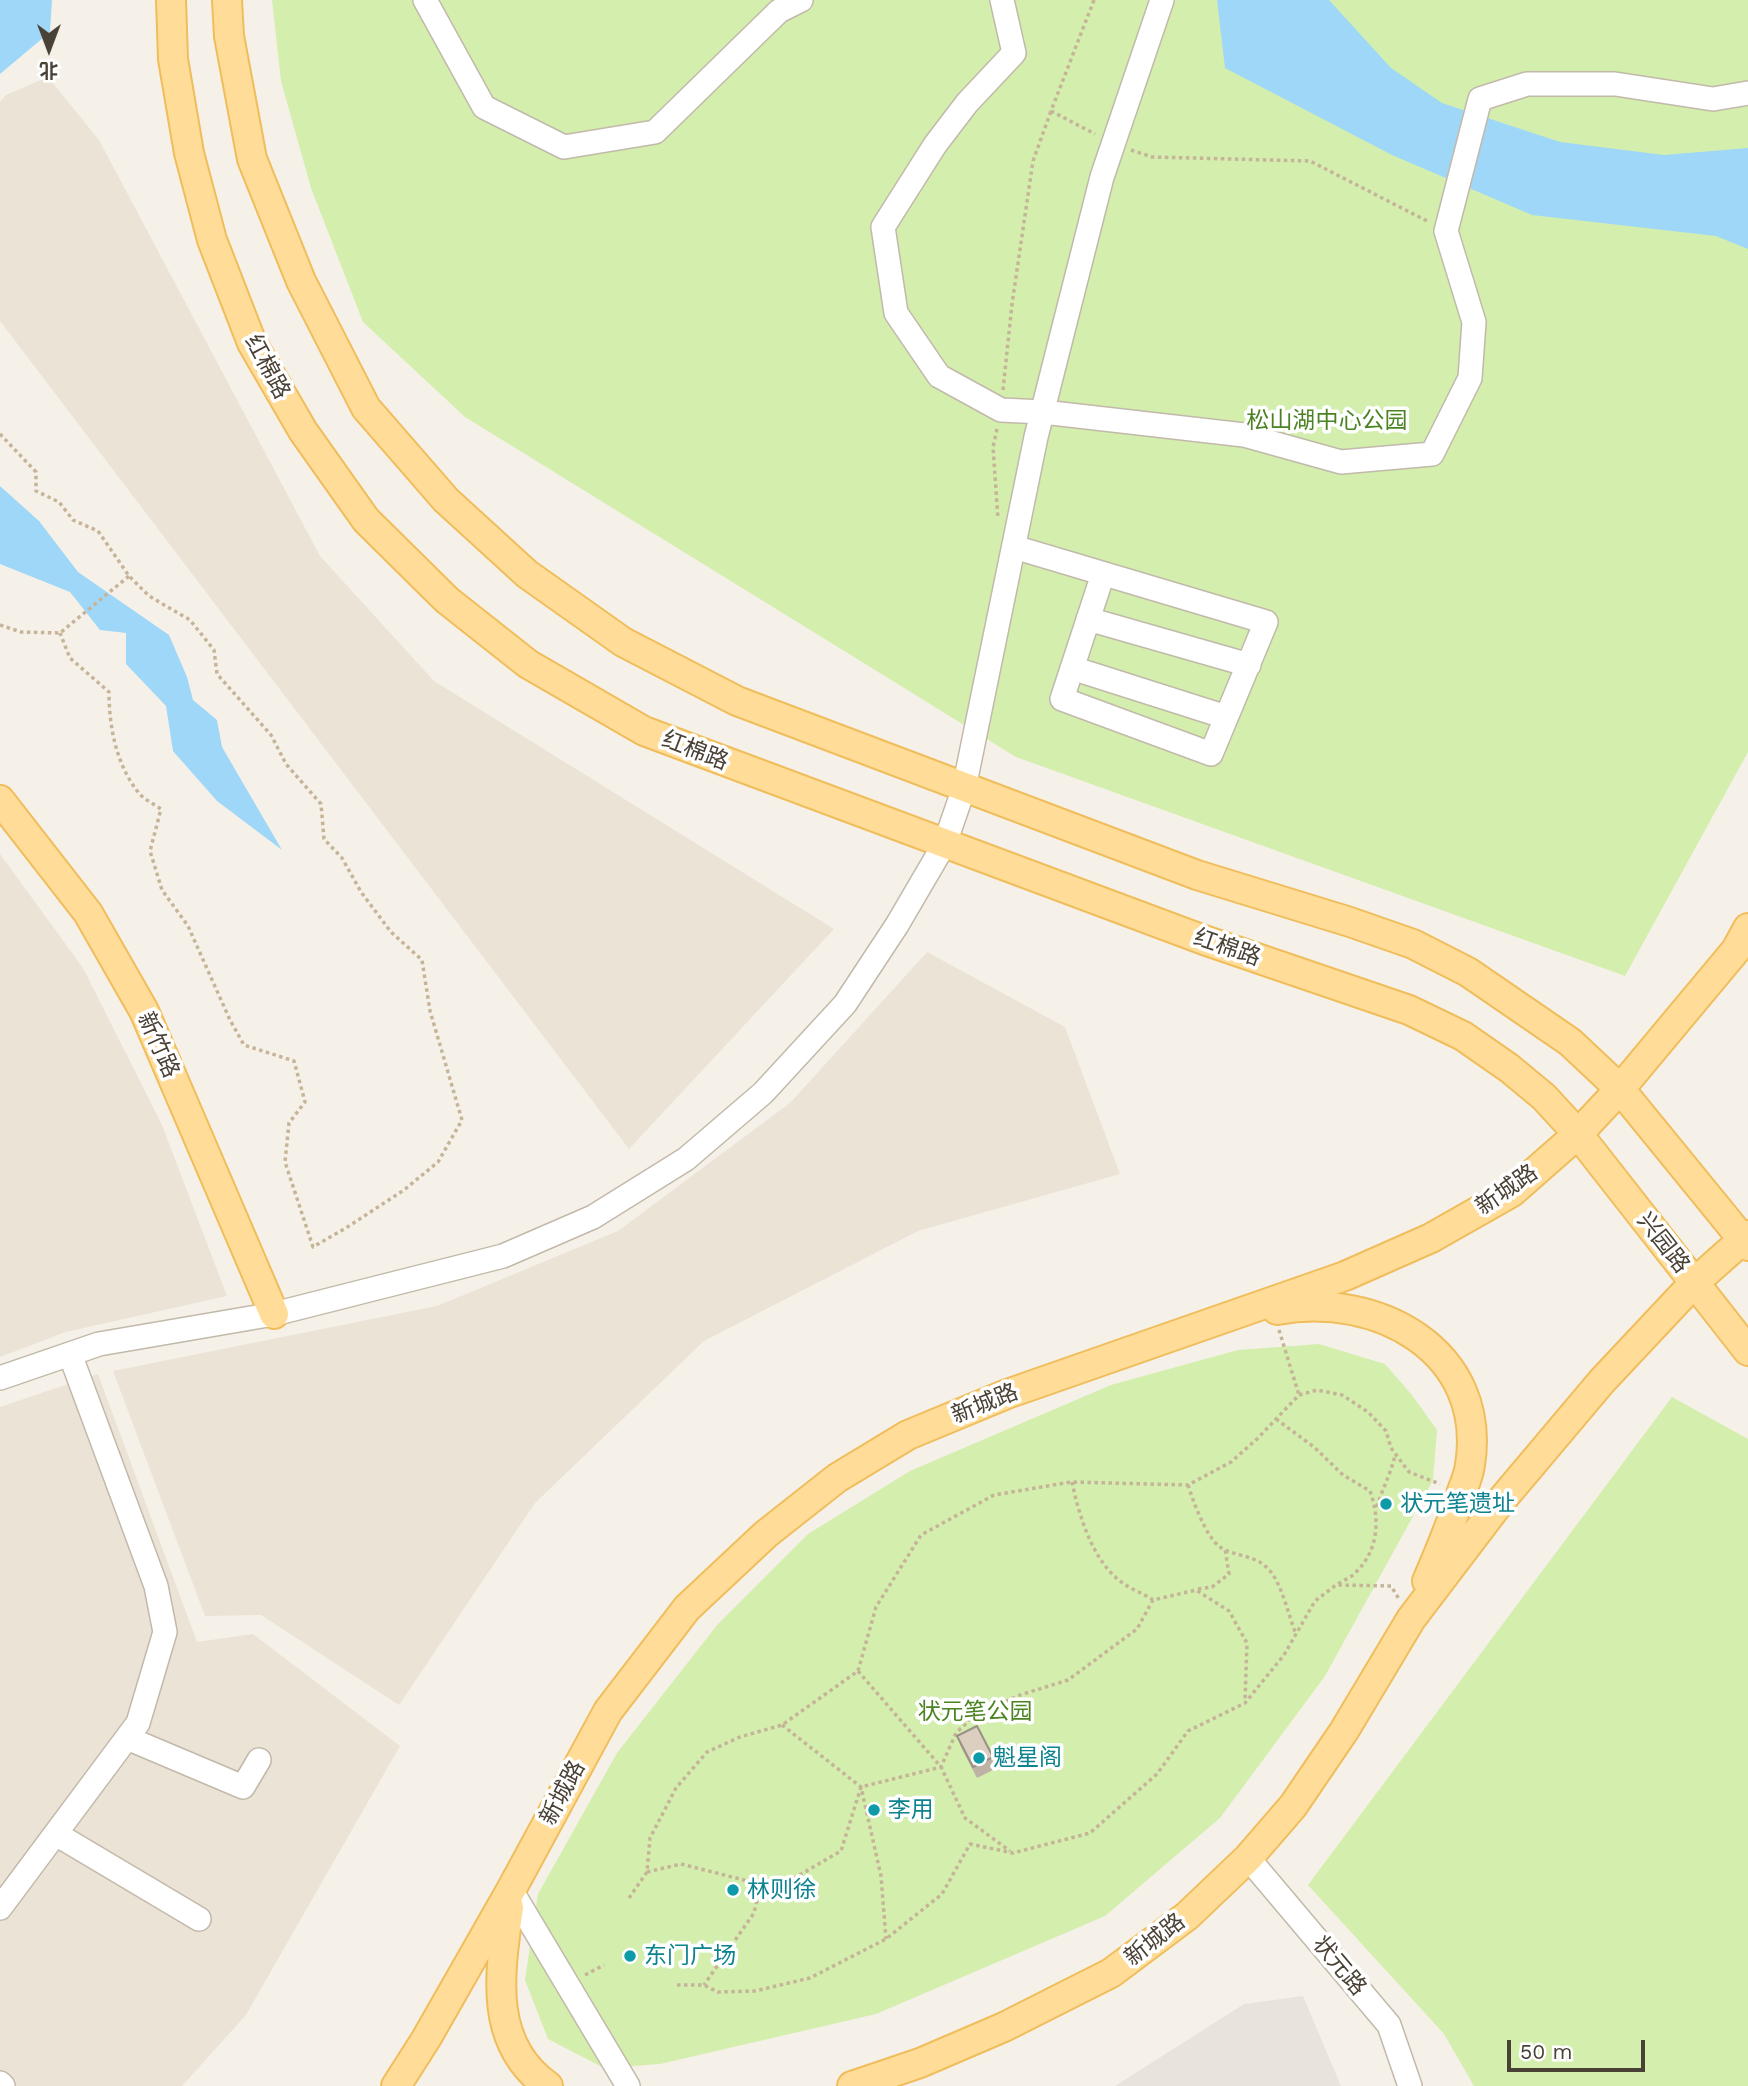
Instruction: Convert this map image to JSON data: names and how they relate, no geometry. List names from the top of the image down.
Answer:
{
  "streets": {
    "main road": [
      "红棉路",
      "新竹路",
      "新城路",
      "兴园路"
    ],
    "street": ["状元路"]
  },
  "crossings": [
    ["红棉路", "新城路"],
    ["红棉路", "兴园路"],
    ["新城路", "兴园路"],
    ["新城路", "状元路"]
  ],
  "parks": ["松山湖中心公园", "状元笔公园"],
  "places": [
    "状元笔遗址",
    "魁星阁",
    "李用",
    "林则徐",
    "东门广场"
  ],
  "scale_bar": "50 m",
  "north": "bottom"
}
